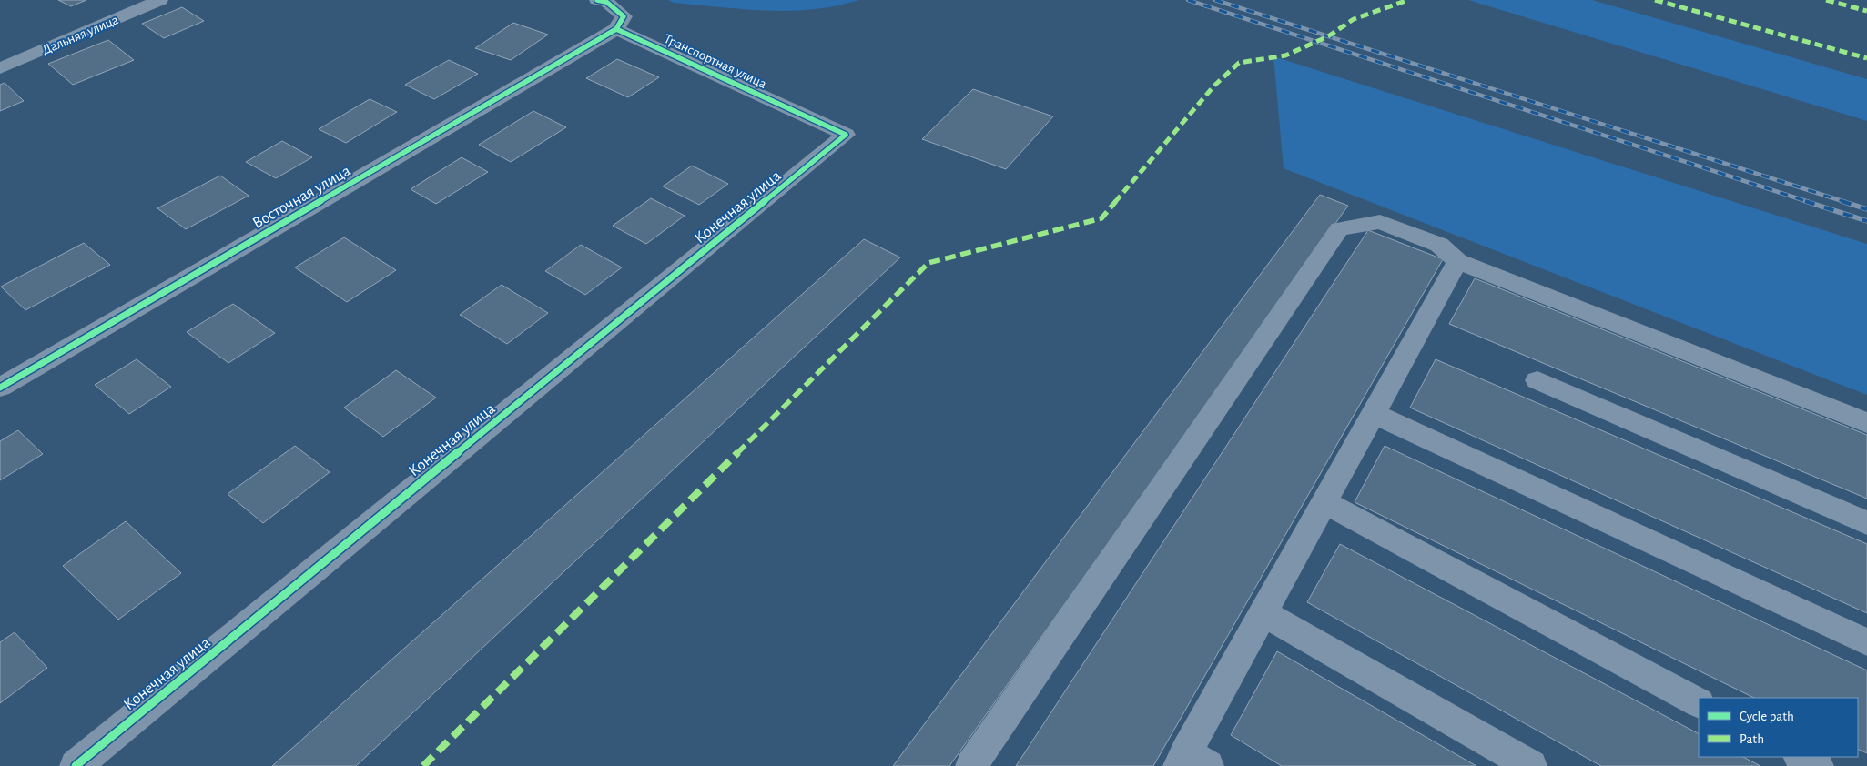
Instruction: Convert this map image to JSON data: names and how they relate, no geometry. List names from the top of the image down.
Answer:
{
  "streets": {
    "street": [
      "Дальняя улица",
      "Транспортная улица",
      "Восточная улица",
      "Конечная улица"
    ]
  },
  "crossings": [
    ["Транспортная улица", "Восточная улица"],
    ["Транспортная улица", "Конечная улица"]
  ],
  "legend": ["Cycle path", "Path"]
}
